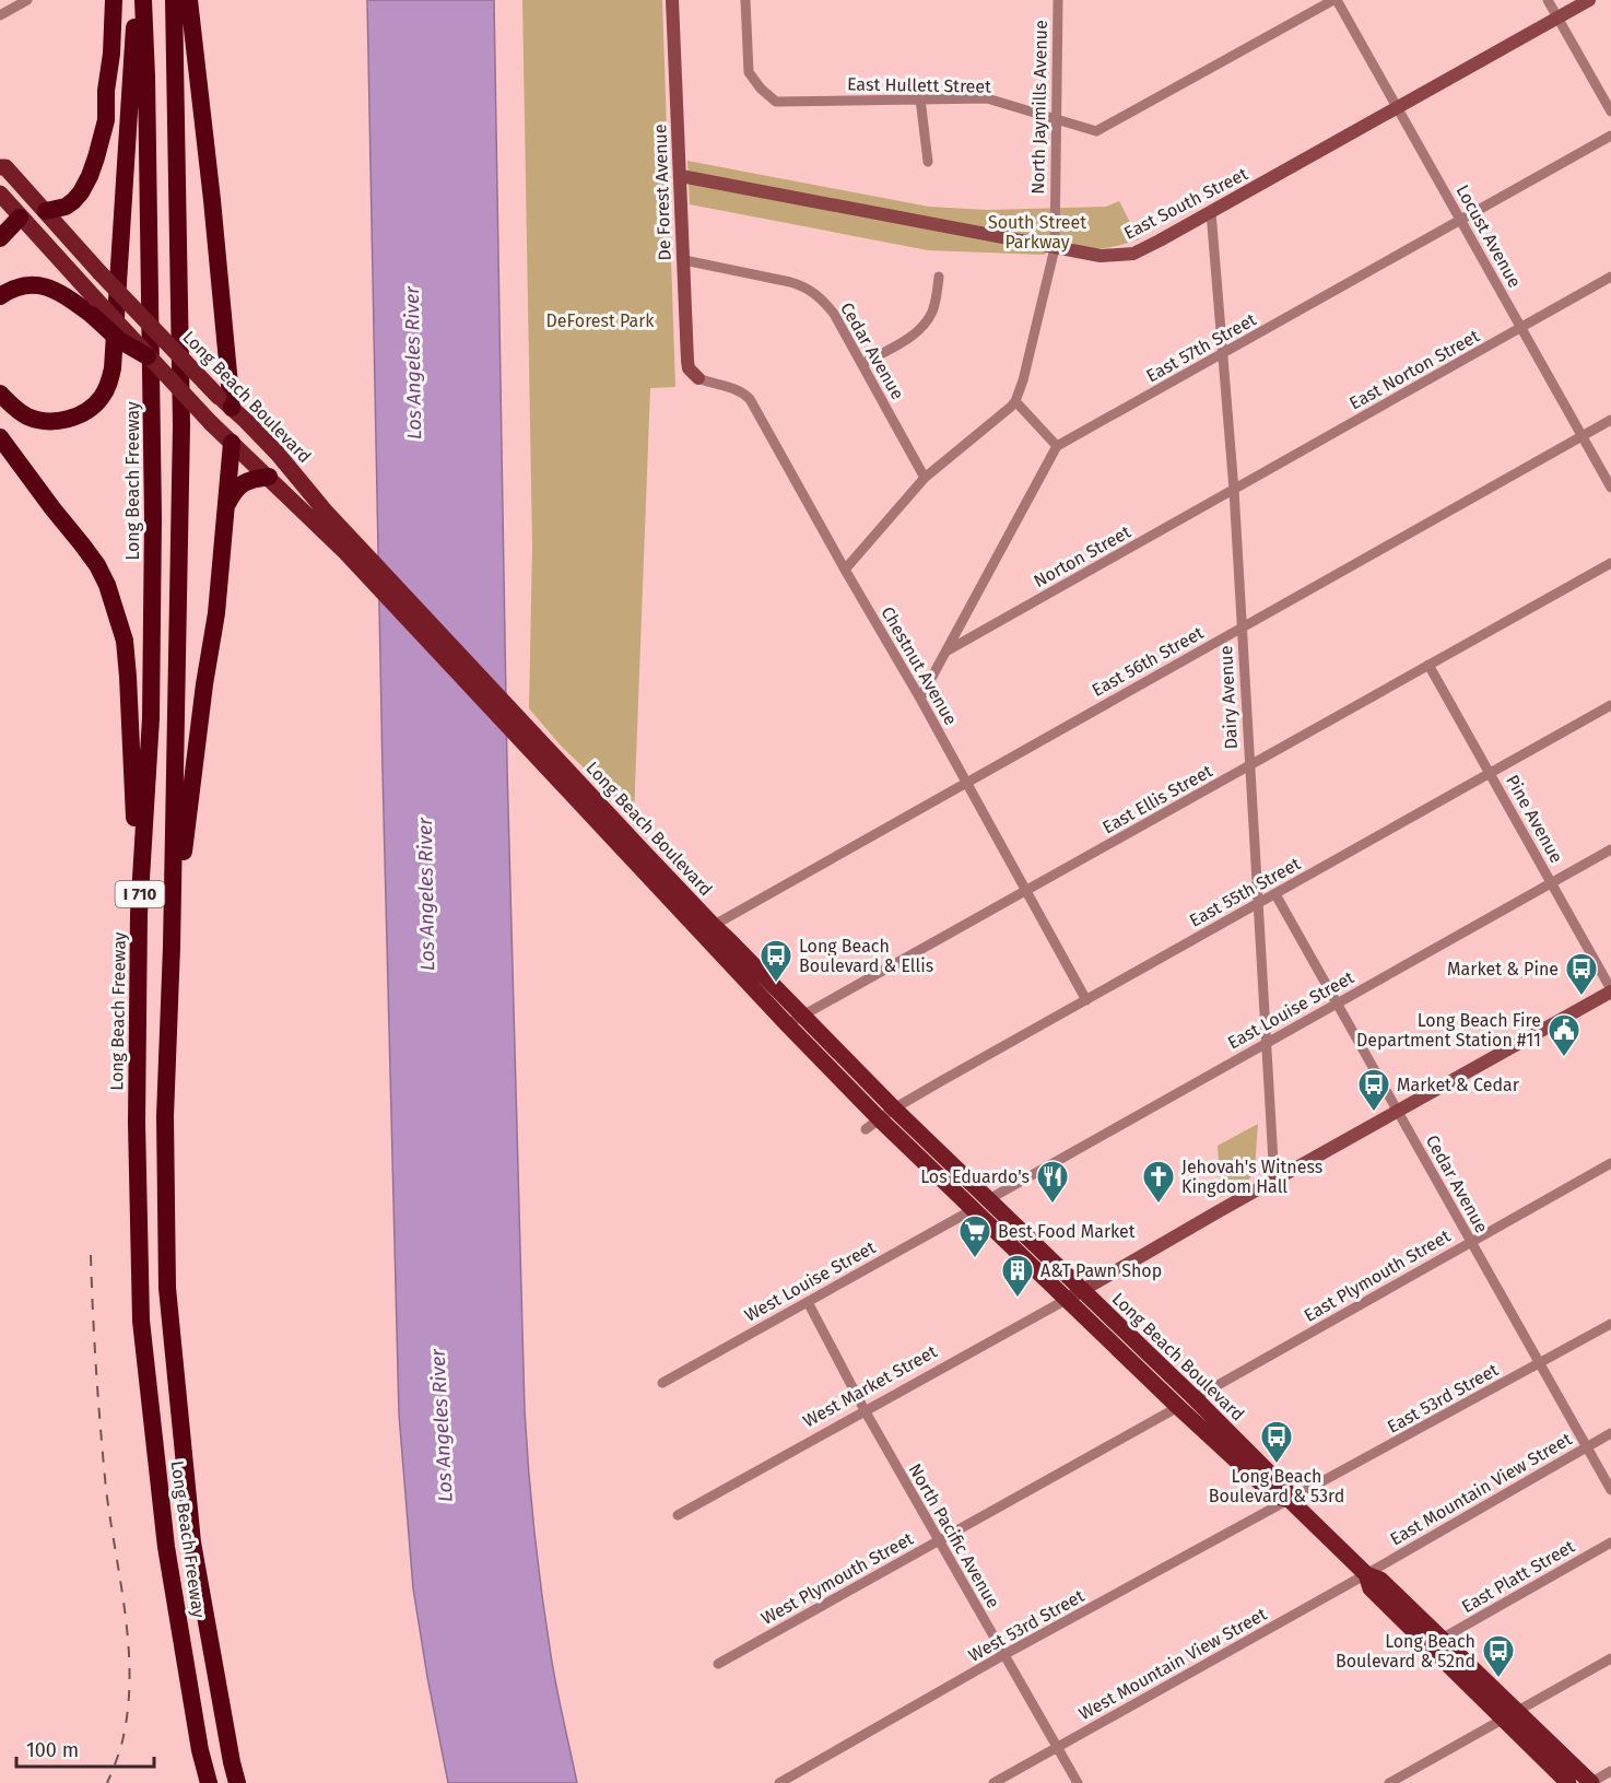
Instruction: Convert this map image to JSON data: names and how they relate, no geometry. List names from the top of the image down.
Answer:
{
  "streets": {
    "highway": ["Long Beach Freeway", "I 710"],
    "main road": ["Long Beach Boulevard"],
    "street": [
      "East Hullett Street",
      "North Jaymills Avenue",
      "De Forest Avenue",
      "East South Street",
      "Locust Avenue",
      "East 57th Street",
      "Cedar Avenue",
      "East Norton Street",
      "Norton Street",
      "East 56th Street",
      "Chestnut Avenue",
      "Dairy Avenue",
      "East Ellis Street",
      "Pine Avenue",
      "East 55th Street",
      "East Louise Street",
      "East Plymouth Street",
      "West Louise Street",
      "West Market Street",
      "East 53rd Street",
      "East Mountain View Street",
      "North Pacific Avenue",
      "East Platt Street",
      "West Plymouth Street",
      "West 53rd Street",
      "West Mountain View Street"
    ]
  },
  "crossings": [
    ["East Hullett Street", "North Jaymills Avenue"],
    ["East Hullett Street", "Locust Avenue"],
    ["North Jaymills Avenue", "East South Street"],
    ["North Jaymills Avenue", "Cedar Avenue"],
    ["North Jaymills Avenue", "Chestnut Avenue"],
    ["De Forest Avenue", "East South Street"],
    ["De Forest Avenue", "Cedar Avenue"],
    ["De Forest Avenue", "Chestnut Avenue"],
    ["East South Street", "Locust Avenue"],
    ["East South Street", "Dairy Avenue"],
    ["Locust Avenue", "East 57th Street"],
    ["Locust Avenue", "East Norton Street"],
    ["Locust Avenue", "East 56th Street"],
    ["East 57th Street", "Dairy Avenue"],
    ["Cedar Avenue", "East 55th Street"],
    ["Cedar Avenue", "East Louise Street"],
    ["Cedar Avenue", "East Plymouth Street"],
    ["Cedar Avenue", "East 53rd Street"],
    ["Cedar Avenue", "East Mountain View Street"],
    ["East Norton Street", "Norton Street"],
    ["East Norton Street", "Dairy Avenue"],
    ["Long Beach Boulevard", "East 56th Street"],
    ["Long Beach Boulevard", "East Ellis Street"],
    ["Long Beach Boulevard", "East 55th Street"],
    ["Long Beach Boulevard", "East Louise Street"],
    ["Long Beach Boulevard", "East Plymouth Street"],
    ["Long Beach Boulevard", "West Louise Street"],
    ["Long Beach Boulevard", "West Market Street"],
    ["Long Beach Boulevard", "East 53rd Street"],
    ["Long Beach Boulevard", "East Mountain View Street"],
    ["Long Beach Boulevard", "East Platt Street"],
    ["Long Beach Boulevard", "West Plymouth Street"],
    ["Long Beach Boulevard", "West 53rd Street"],
    ["Long Beach Boulevard", "West Mountain View Street"],
    ["Norton Street", "Dairy Avenue"],
    ["East 56th Street", "Chestnut Avenue"],
    ["East 56th Street", "Dairy Avenue"],
    ["Chestnut Avenue", "East Ellis Street"],
    ["Chestnut Avenue", "East 55th Street"],
    ["Dairy Avenue", "East Ellis Street"],
    ["Dairy Avenue", "East 55th Street"],
    ["Dairy Avenue", "East Louise Street"],
    ["East Ellis Street", "Pine Avenue"],
    ["Pine Avenue", "East 55th Street"],
    ["Pine Avenue", "East Louise Street"],
    ["East Louise Street", "West Louise Street"],
    ["West Louise Street", "North Pacific Avenue"],
    ["West Market Street", "North Pacific Avenue"],
    ["East 53rd Street", "West 53rd Street"],
    ["East Mountain View Street", "West Mountain View Street"],
    ["North Pacific Avenue", "West Plymouth Street"],
    ["North Pacific Avenue", "West 53rd Street"],
    ["North Pacific Avenue", "West Mountain View Street"]
  ],
  "water": ["Los Angeles River"],
  "parks": ["South Street Parkway", "DeForest Park"],
  "places": {
    "bus stop": [
      "Long Beach Boulevard & Ellis",
      "Market & Pine",
      "Market & Cedar",
      "Long Beach Boulevard & 53rd",
      "Long Beach Boulevard & 52nd"
    ],
    "public building": ["Long Beach Fire Department Station #11"],
    "restaurant": ["Los Eduardo's"],
    "church": ["Jehovah's Witness Kingdom Hall"],
    "supermarket": ["Best Food Market"],
    "building": ["A&T Pawn Shop"]
  },
  "scale_bar": "100 m"
}
